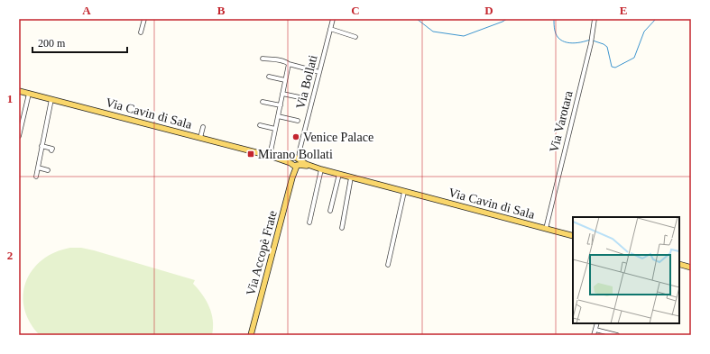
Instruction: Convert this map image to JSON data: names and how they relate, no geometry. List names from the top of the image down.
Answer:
{
  "streets": {
    "main road": ["Via Cavin di Sala", "Via Accopè Frate"],
    "street": ["Via Bollati", "Via Varotara"]
  },
  "crossings": [
    ["Via Bollati", "Via Cavin di Sala"],
    ["Via Bollati", "Via Accopè Frate"],
    ["Via Cavin di Sala", "Via Varotara"],
    ["Via Cavin di Sala", "Via Accopè Frate"]
  ],
  "places": {
    "other": ["Venice Palace"],
    "transit": ["Mirano Bollati"]
  },
  "scale_bar": "200 m",
  "grid": {
    "columns": [
      "A",
      "B",
      "C",
      "D",
      "E"
    ],
    "rows": ["1", "2"]
  }
}
